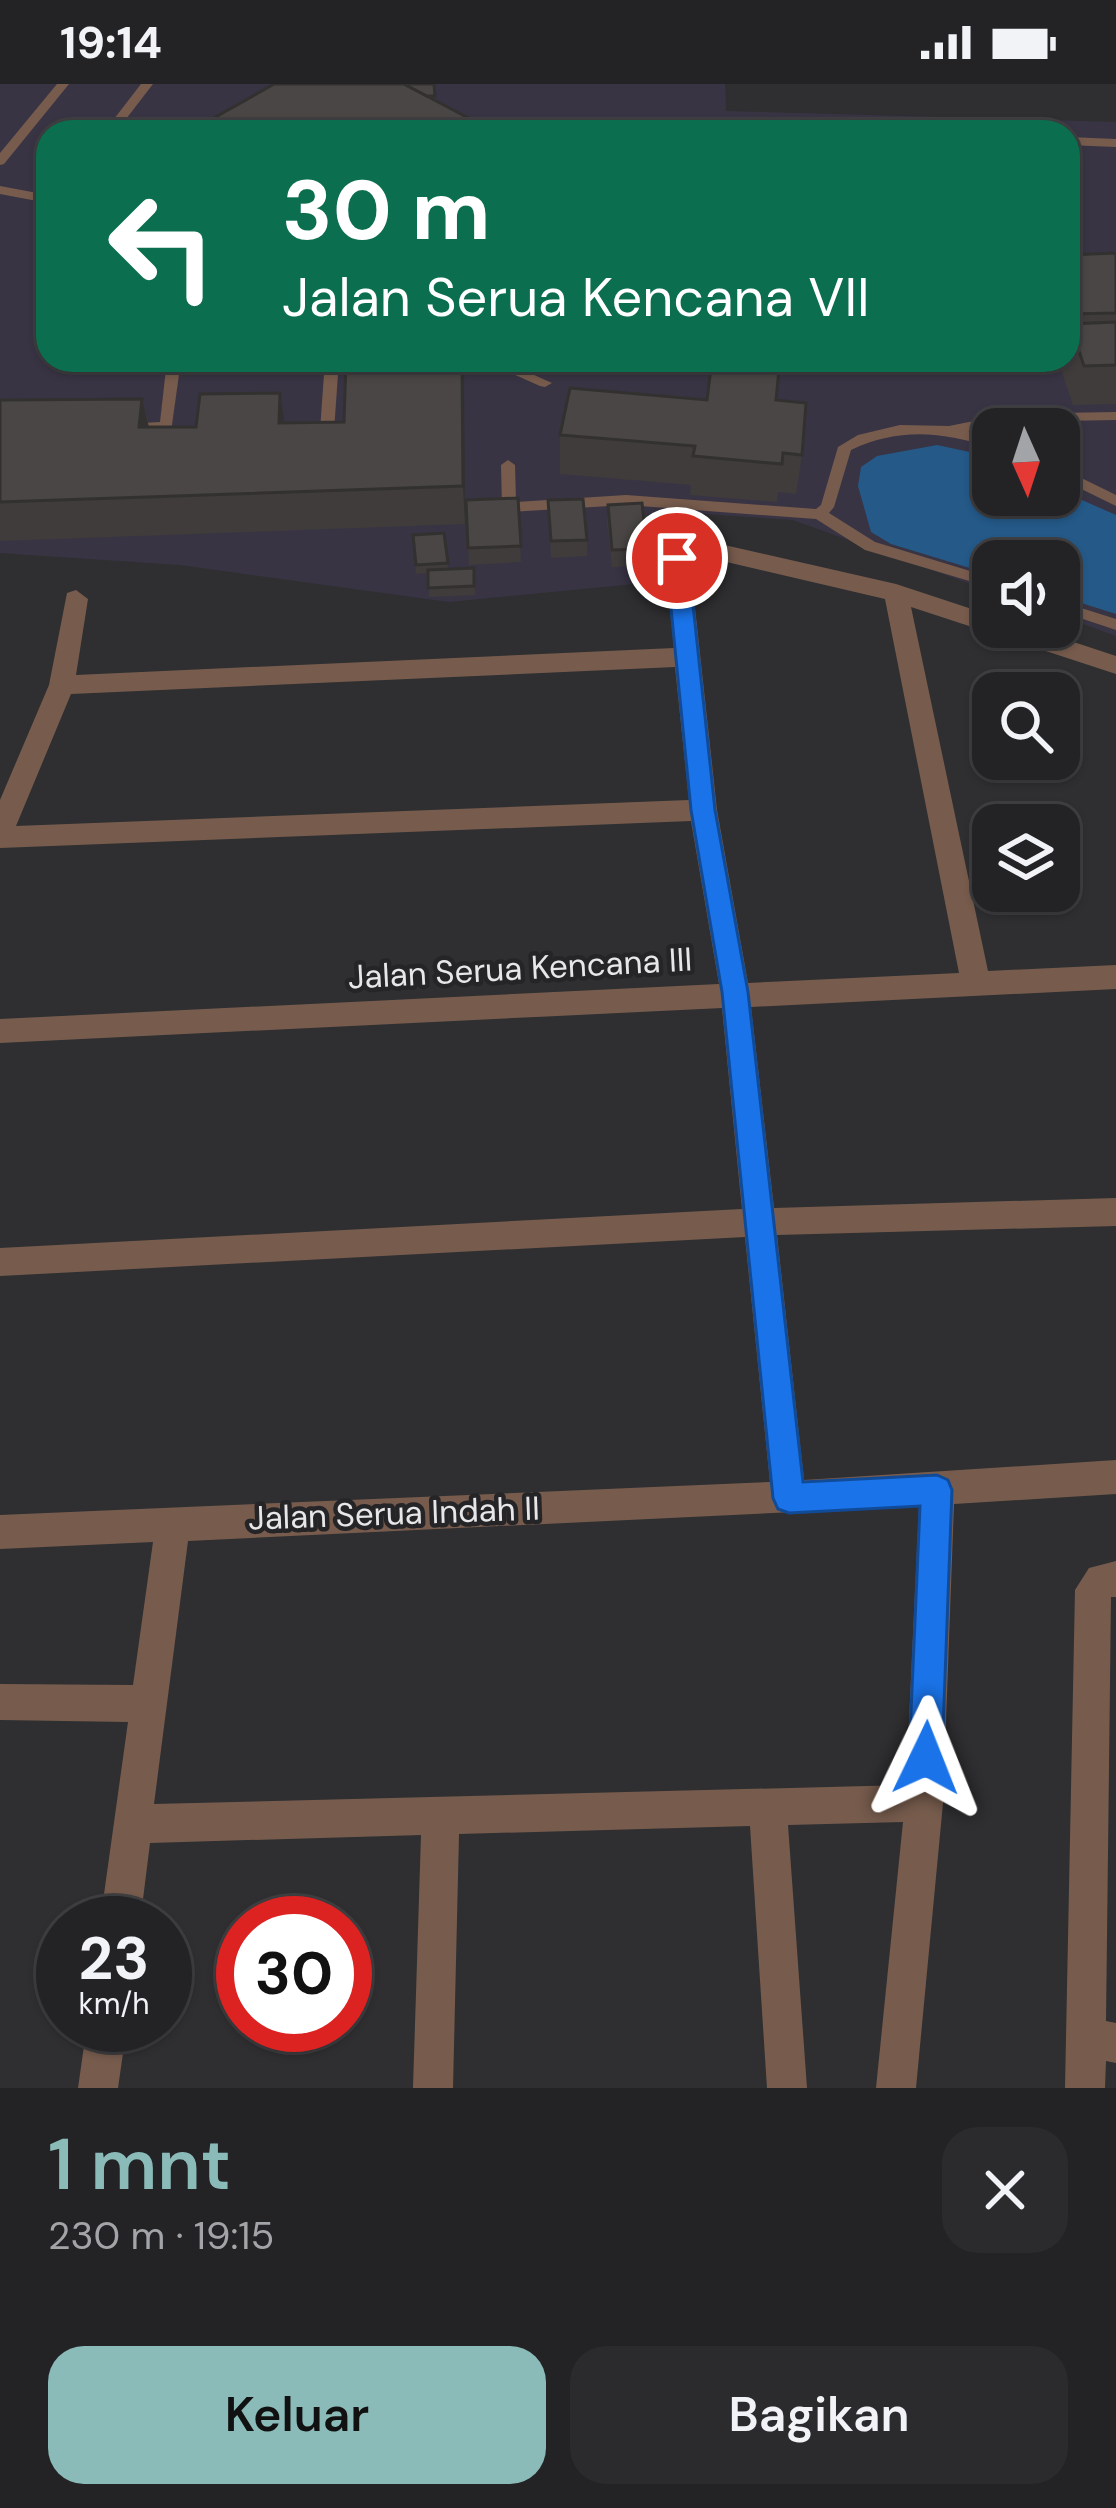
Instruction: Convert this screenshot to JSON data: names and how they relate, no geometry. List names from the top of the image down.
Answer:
{
  "streets": {
    "street": ["Jalan Serua Kencana III", "Jalan Serua Indah II"]
  },
  "north": "bottom",
  "page": {
    "status": "19:14",
    "turn": ["30 m", "Jalan Serua Kencana VII"],
    "speed": "23 km/h",
    "limit": "30",
    "heading": ["1 mnt", "230 m · 19:15"],
    "buttons": ["Keluar", "Bagikan"]
  }
}
